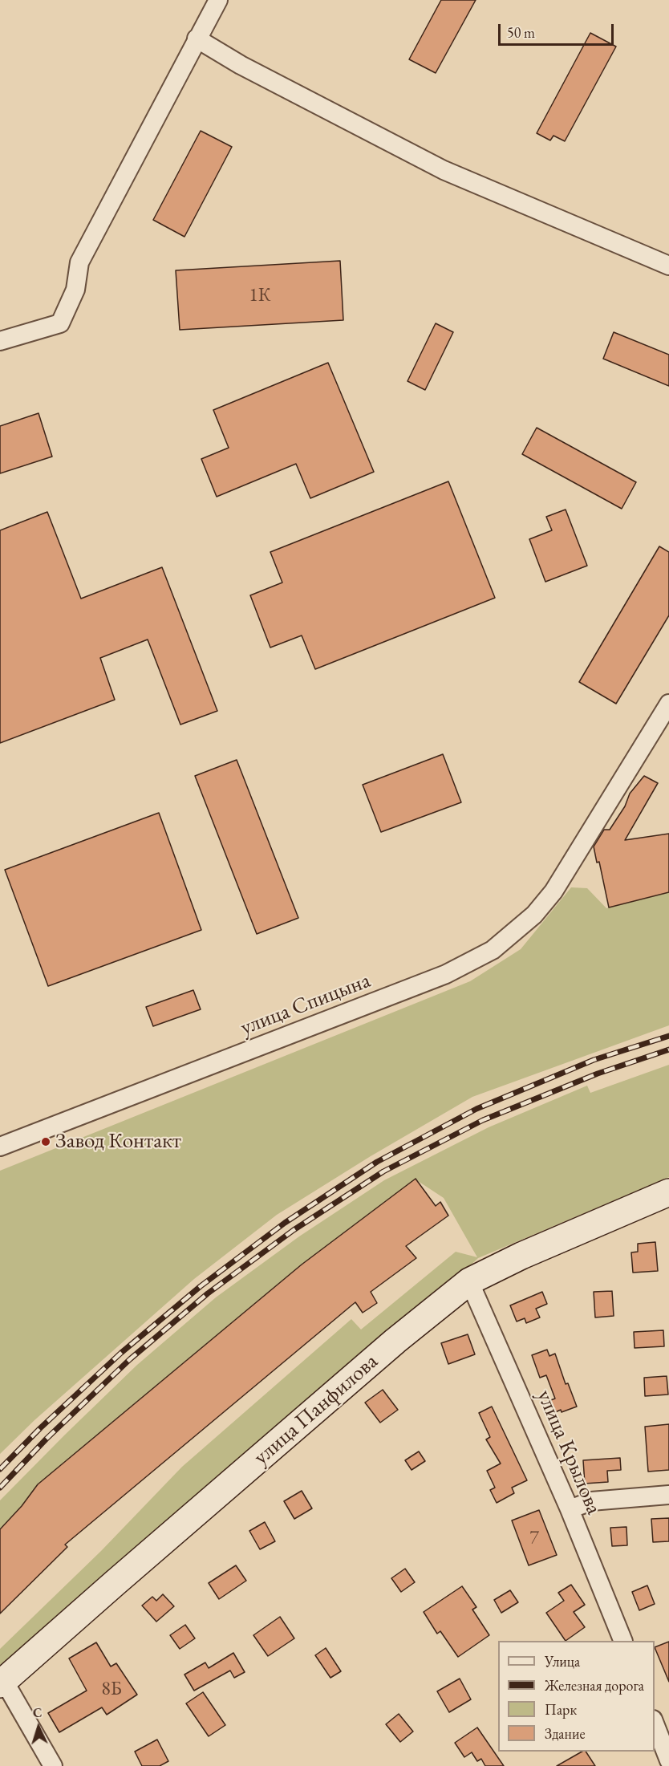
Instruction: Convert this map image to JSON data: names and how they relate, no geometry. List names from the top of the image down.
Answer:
{
  "streets": {
    "main road": ["улица Панфилова"],
    "street": ["улица Спицына", "улица Крылова"]
  },
  "crossings": [
    ["улица Панфилова", "улица Крылова"]
  ],
  "places": ["Завод Контакт"],
  "house_numbers": ["1К", "7", "8Б"],
  "legend": [
    "Улица",
    "Железная дорога",
    "Парк",
    "Здание"
  ],
  "scale_bar": "50 m",
  "north": "top"
}
